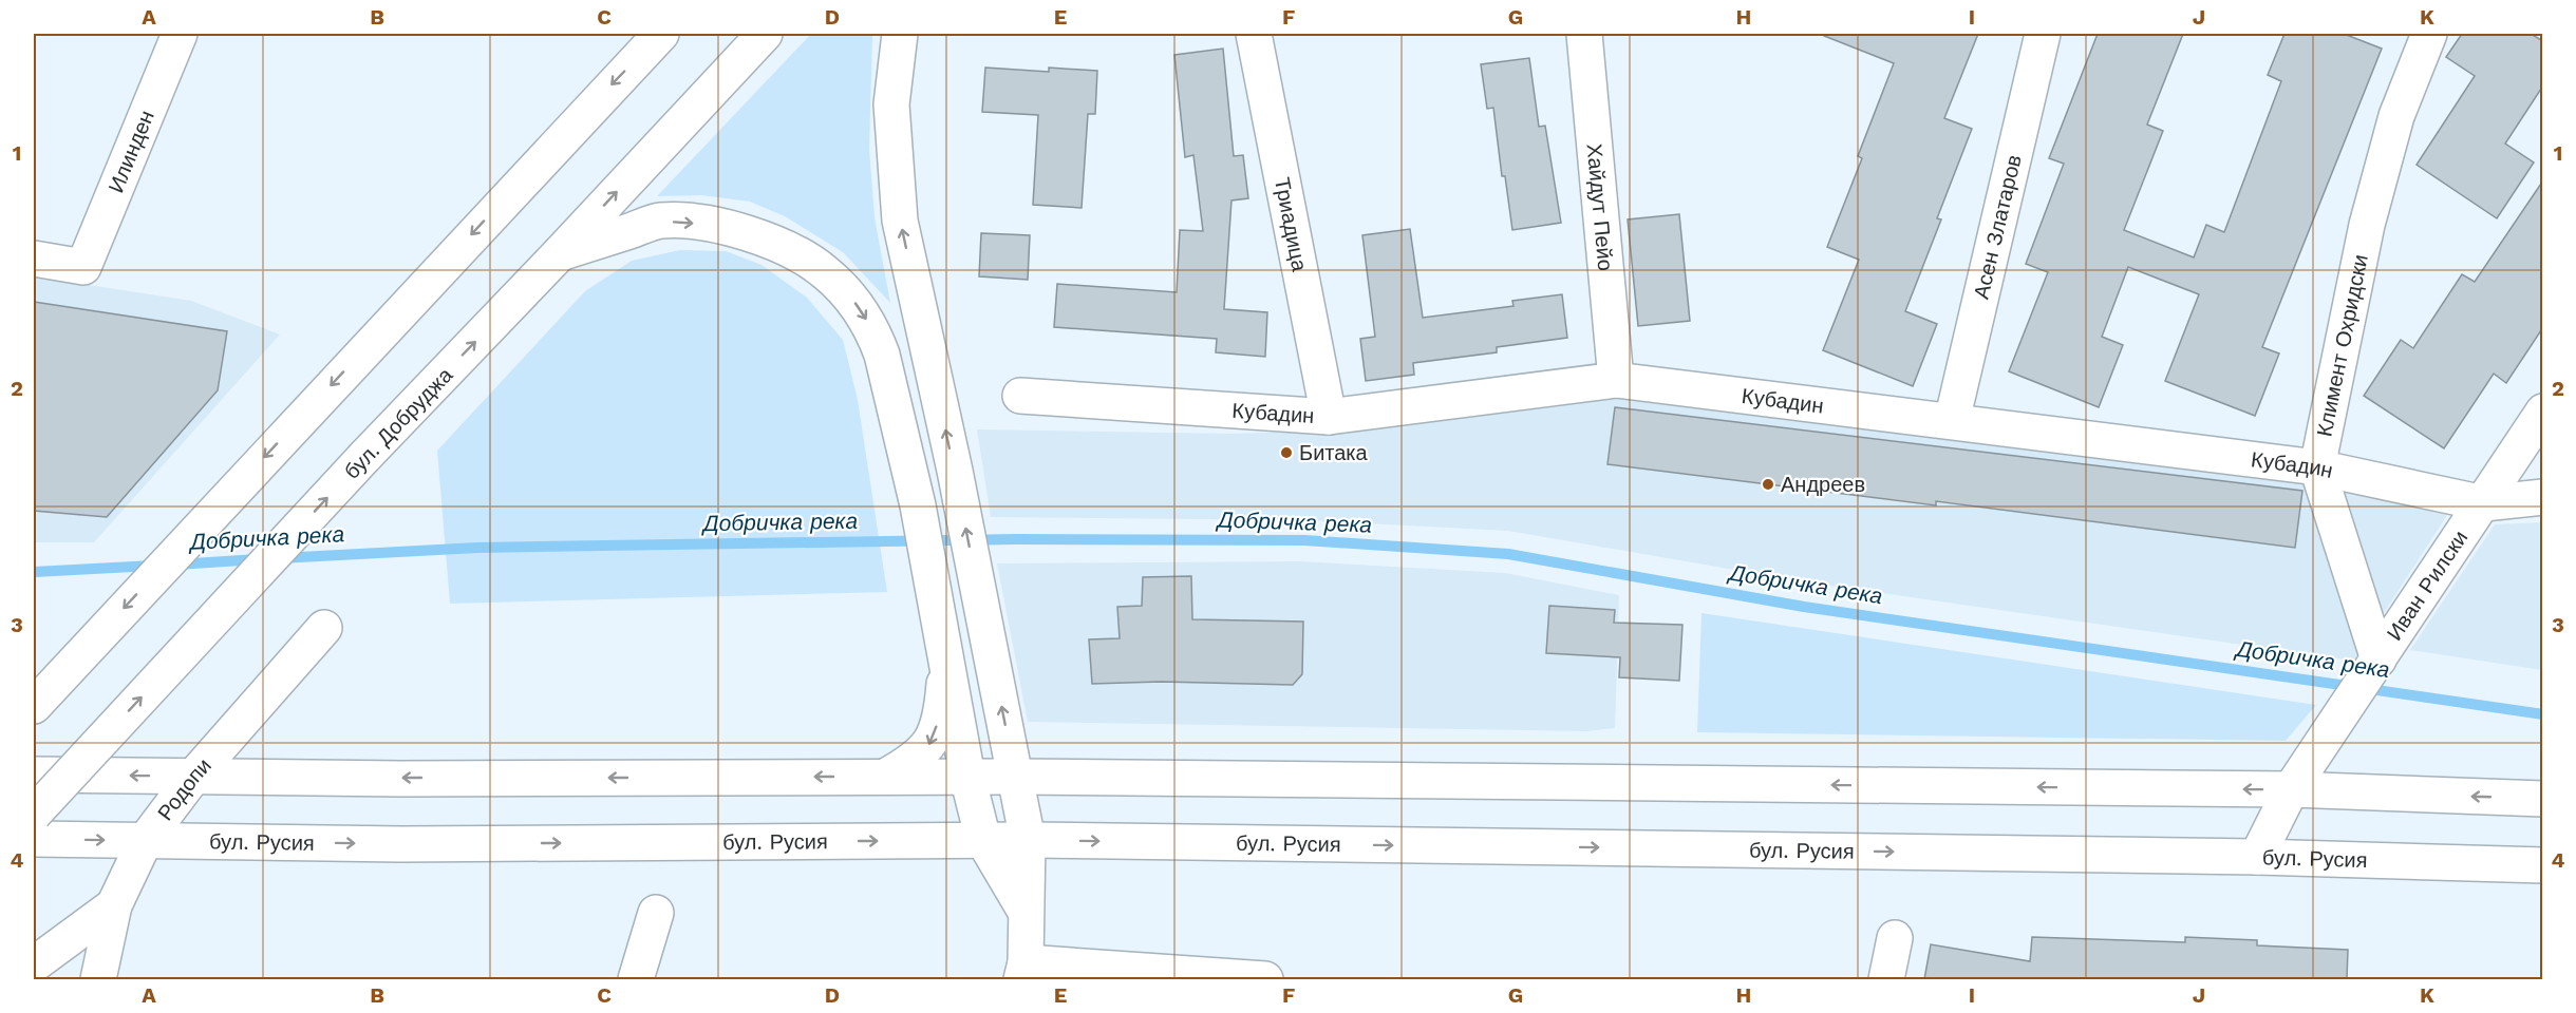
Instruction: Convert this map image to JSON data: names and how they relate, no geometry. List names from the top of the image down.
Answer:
{
  "streets": {
    "main road": [
      "Илинден",
      "Хайдут Пейо",
      "Триадица",
      "Асен Златаров",
      "Климент Охридски",
      "Кубадин",
      "бул. Добруджа",
      "Иван Рилски",
      "Родопи",
      "бул. Русия"
    ]
  },
  "crossings": [
    ["Хайдут Пейо", "Кубадин"],
    ["Триадица", "Кубадин"],
    ["Асен Златаров", "Кубадин"],
    ["Климент Охридски", "Кубадин"],
    ["Климент Охридски", "Иван Рилски"],
    ["Кубадин", "Иван Рилски"],
    ["Иван Рилски", "бул. Русия"],
    ["Родопи", "бул. Русия"]
  ],
  "water": ["Добричка река"],
  "places": ["Битака", "Андреев"],
  "grid": {
    "columns": [
      "A",
      "B",
      "C",
      "D",
      "E",
      "F",
      "G",
      "H",
      "I",
      "J",
      "K"
    ],
    "rows": [
      "1",
      "2",
      "3",
      "4"
    ]
  }
}
